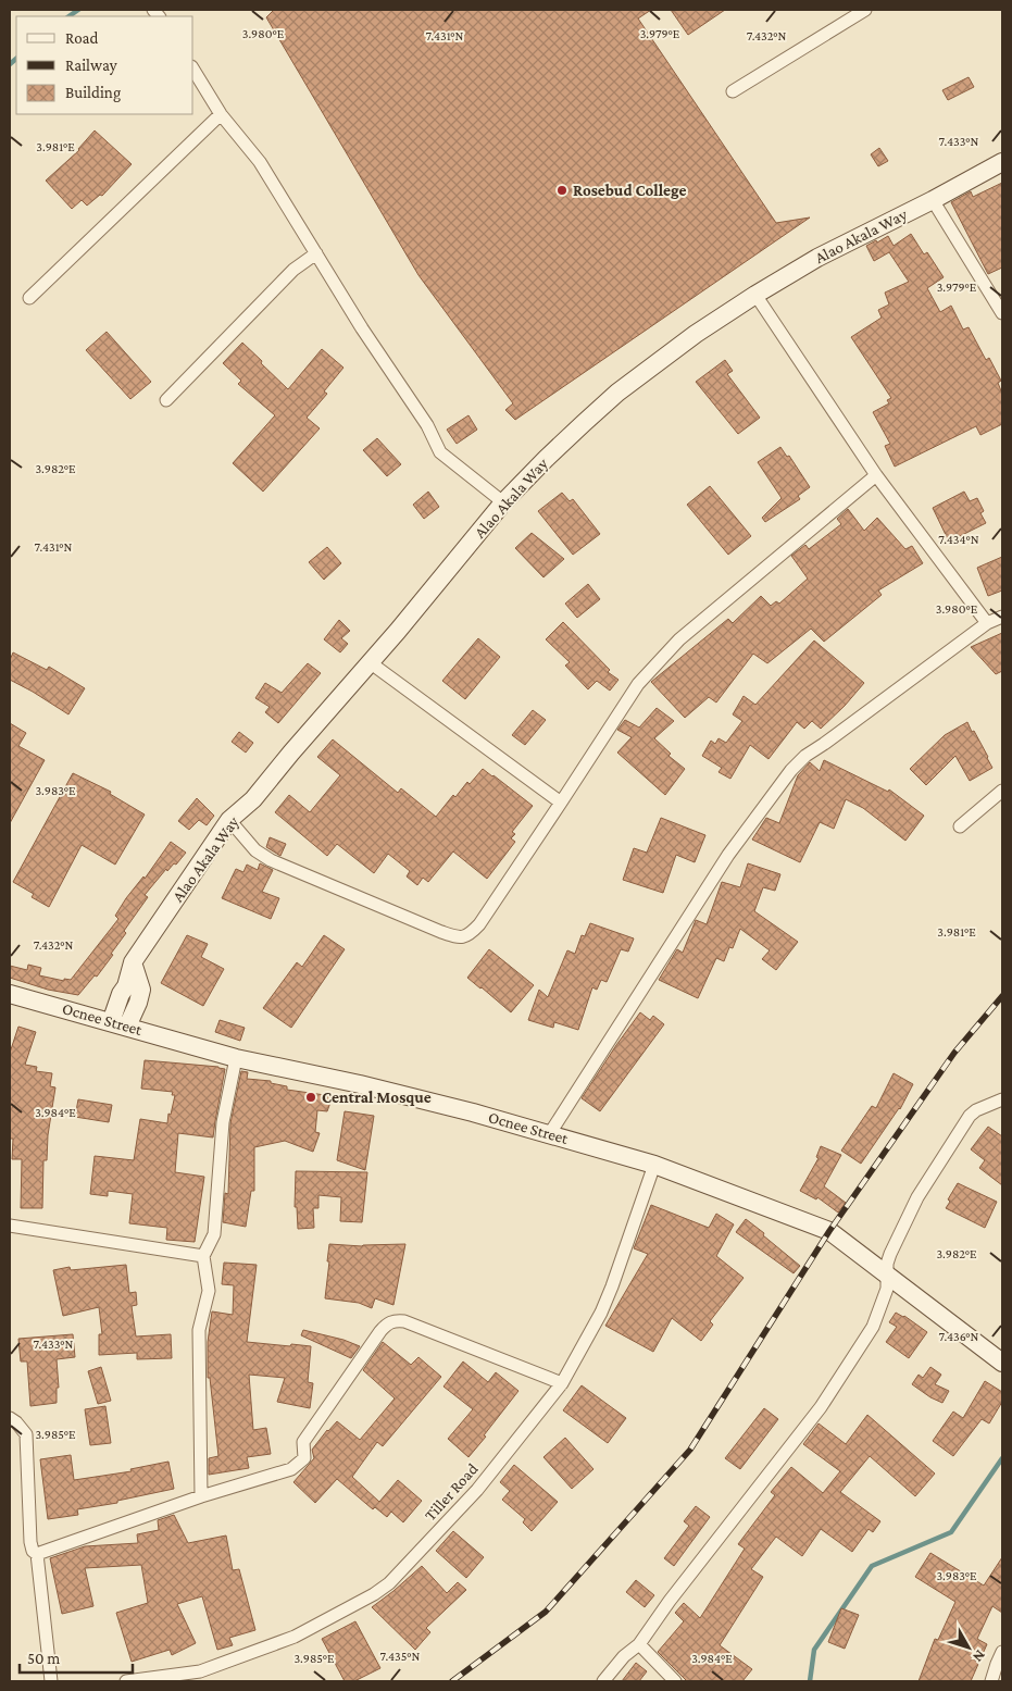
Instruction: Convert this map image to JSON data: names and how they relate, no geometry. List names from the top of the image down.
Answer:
{
  "streets": {
    "street": ["Alao Akala Way", "Ocnee Street", "Tiller Road"]
  },
  "crossings": [
    ["Alao Akala Way", "Ocnee Street"],
    ["Ocnee Street", "Tiller Road"]
  ],
  "places": ["Rosebud College", "Central Mosque"],
  "legend": ["Road", "Railway", "Building"],
  "scale_bar": "50 m",
  "north": "bottom right",
  "coordinates": [
    "3.980°E",
    "3.979°E",
    "7.431°N",
    "7.432°N",
    "7.433°N",
    "3.981°E",
    "3.982°E",
    "7.434°N",
    "3.983°E",
    "3.984°E",
    "7.436°N",
    "3.985°E",
    "7.435°N"
  ]
}
